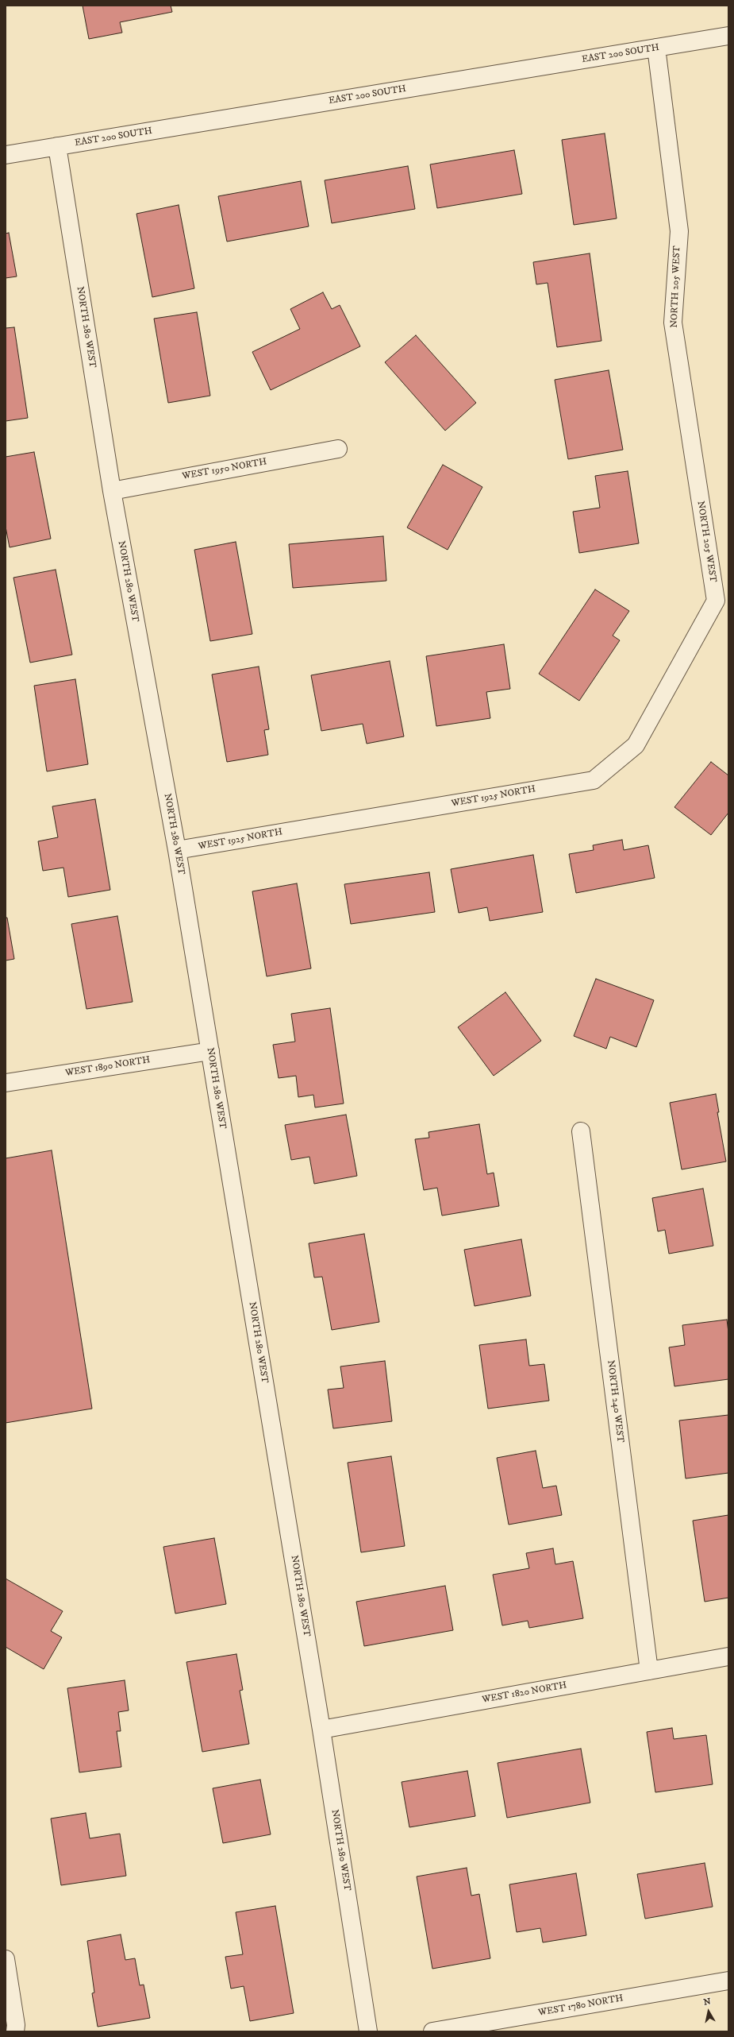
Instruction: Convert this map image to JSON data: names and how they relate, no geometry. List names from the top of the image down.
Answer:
{
  "streets": {
    "street": [
      "EAST 200 SOUTH",
      "NORTH 205 WEST",
      "NORTH 280 WEST",
      "WEST 1950 NORTH",
      "WEST 1925 NORTH",
      "WEST 1890 NORTH",
      "NORTH 240 WEST",
      "WEST 1820 NORTH",
      "WEST 1780 NORTH"
    ]
  },
  "crossings": [
    ["EAST 200 SOUTH", "NORTH 205 WEST"],
    ["EAST 200 SOUTH", "NORTH 280 WEST"],
    ["NORTH 205 WEST", "WEST 1925 NORTH"],
    ["NORTH 280 WEST", "WEST 1950 NORTH"],
    ["NORTH 280 WEST", "WEST 1925 NORTH"],
    ["NORTH 280 WEST", "WEST 1890 NORTH"],
    ["NORTH 280 WEST", "WEST 1820 NORTH"],
    ["NORTH 240 WEST", "WEST 1820 NORTH"]
  ],
  "north": "top"
}
